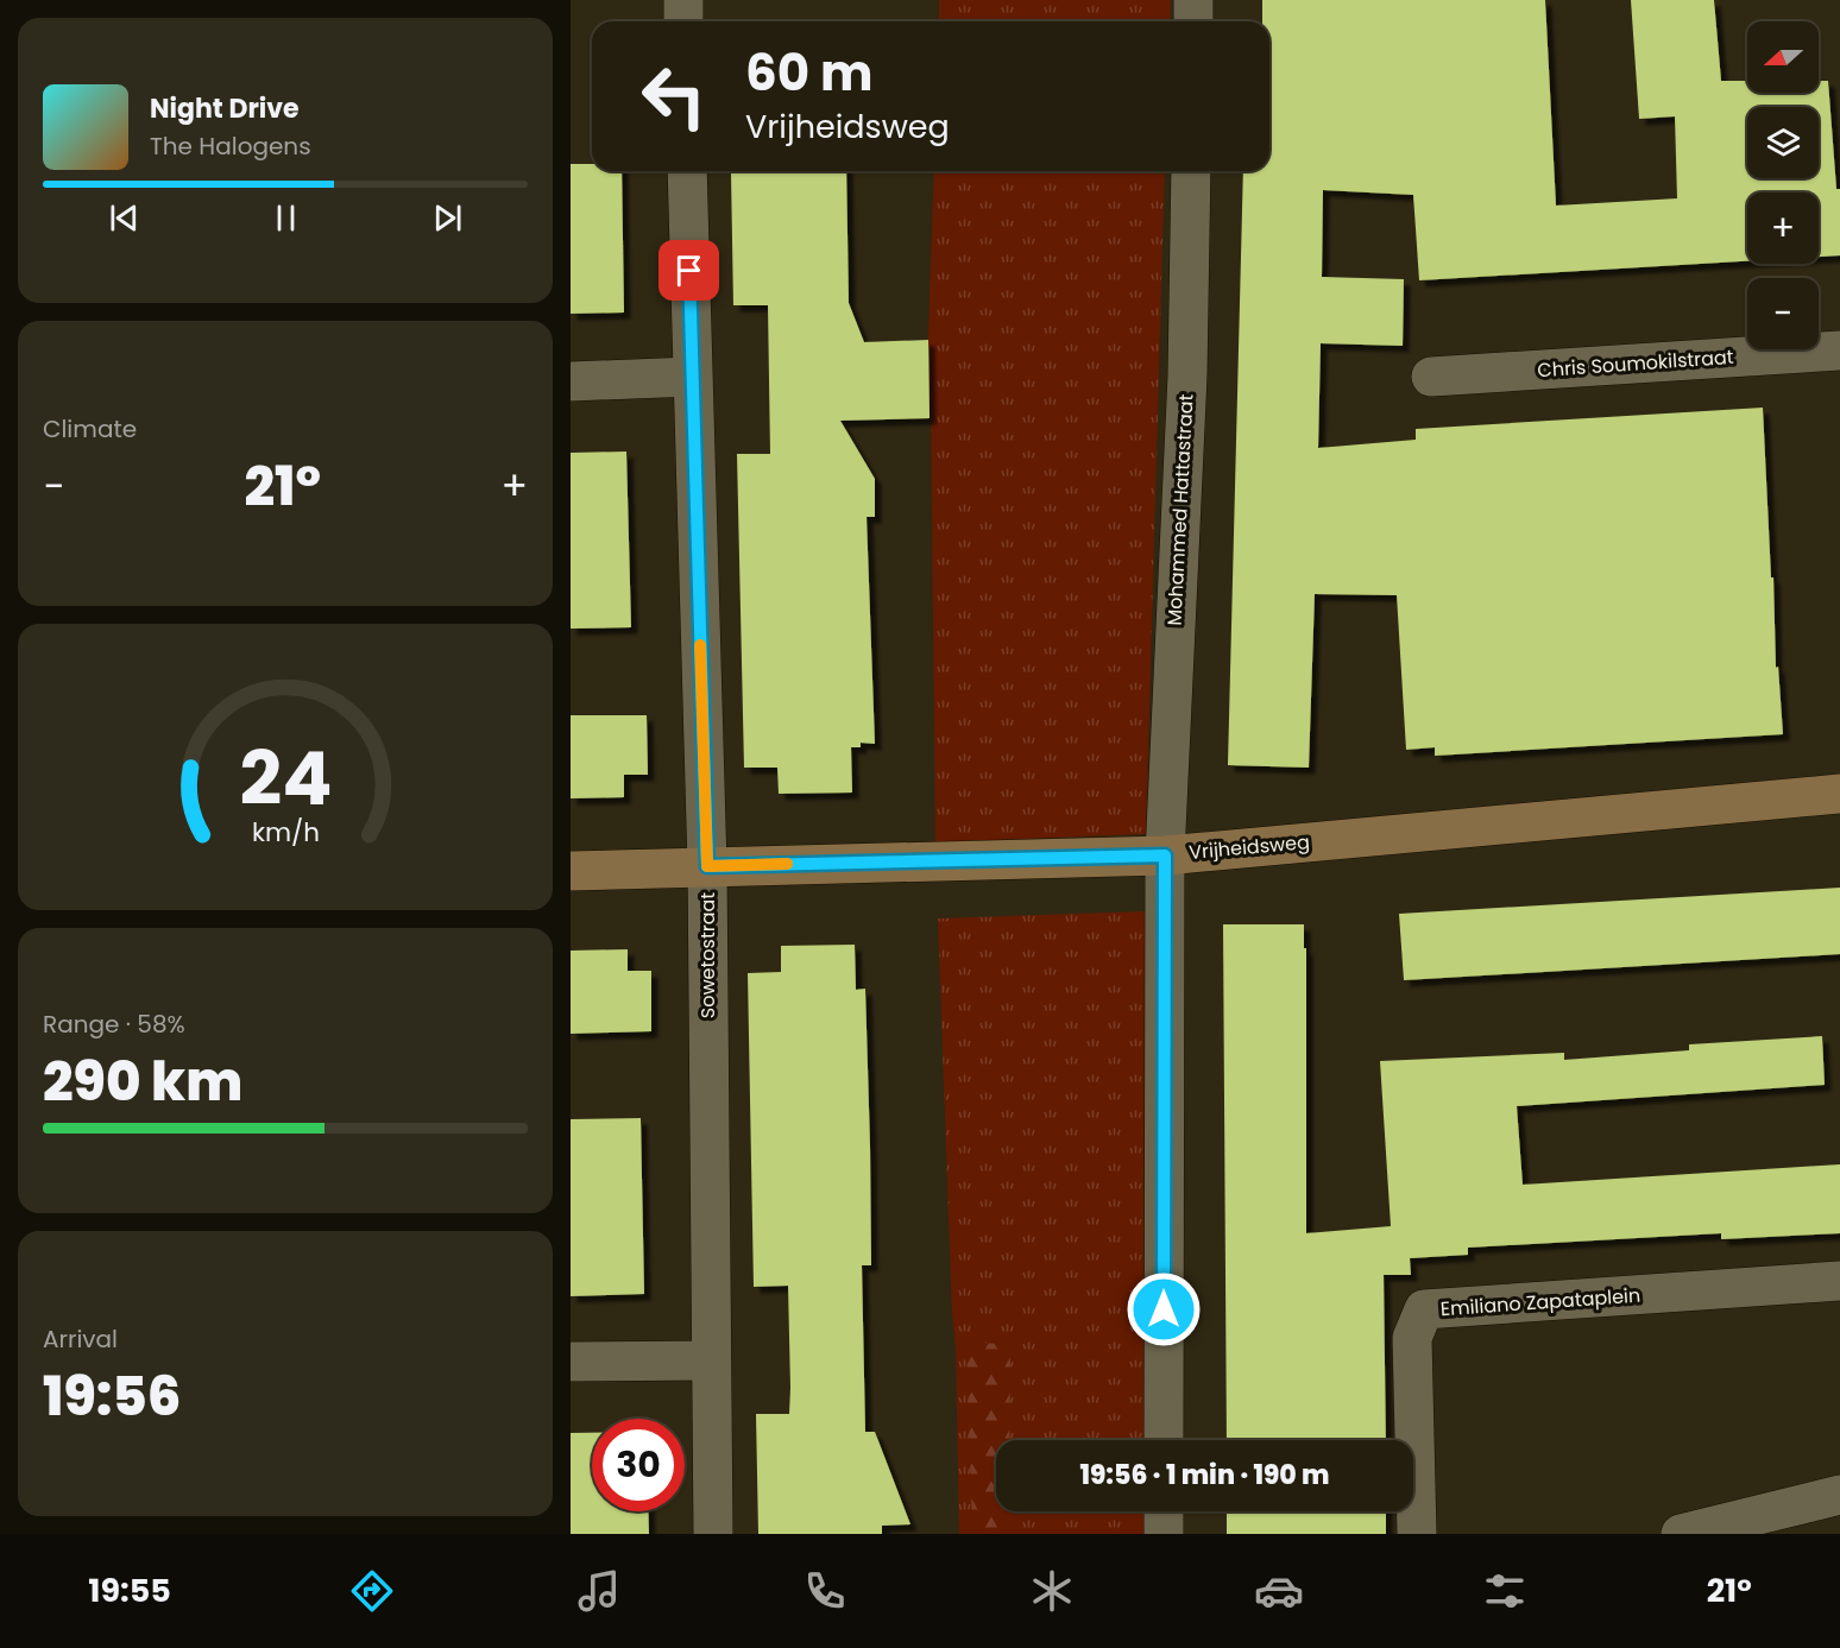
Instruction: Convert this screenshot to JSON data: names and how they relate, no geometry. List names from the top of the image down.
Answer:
{
  "streets": {
    "street": [
      "Chris Soumokilstraat",
      "Mohammed Hattastraat",
      "Vrijheidsweg",
      "Sowetostraat",
      "Emiliano Zapataplein"
    ]
  },
  "crossings": [
    ["Mohammed Hattastraat", "Vrijheidsweg"],
    ["Vrijheidsweg", "Sowetostraat"]
  ],
  "north": "left",
  "page": {
    "map_buttons": ["+", "−"],
    "turn": ["60 m", "Vrijheidsweg"],
    "song": ["Night Drive", "The Halogens"],
    "tile": [
      "Climate",
      ["Range · 58%", "290 km"],
      ["Arrival", "19:56"]
    ],
    "heat": ["−", "21°", "+"],
    "limit": "30",
    "trip": "19:56 · 1 min · 190 m",
    "tabs": ["19:55", "21°"],
    "gauge": ["24", "km/h"]
  }
}
